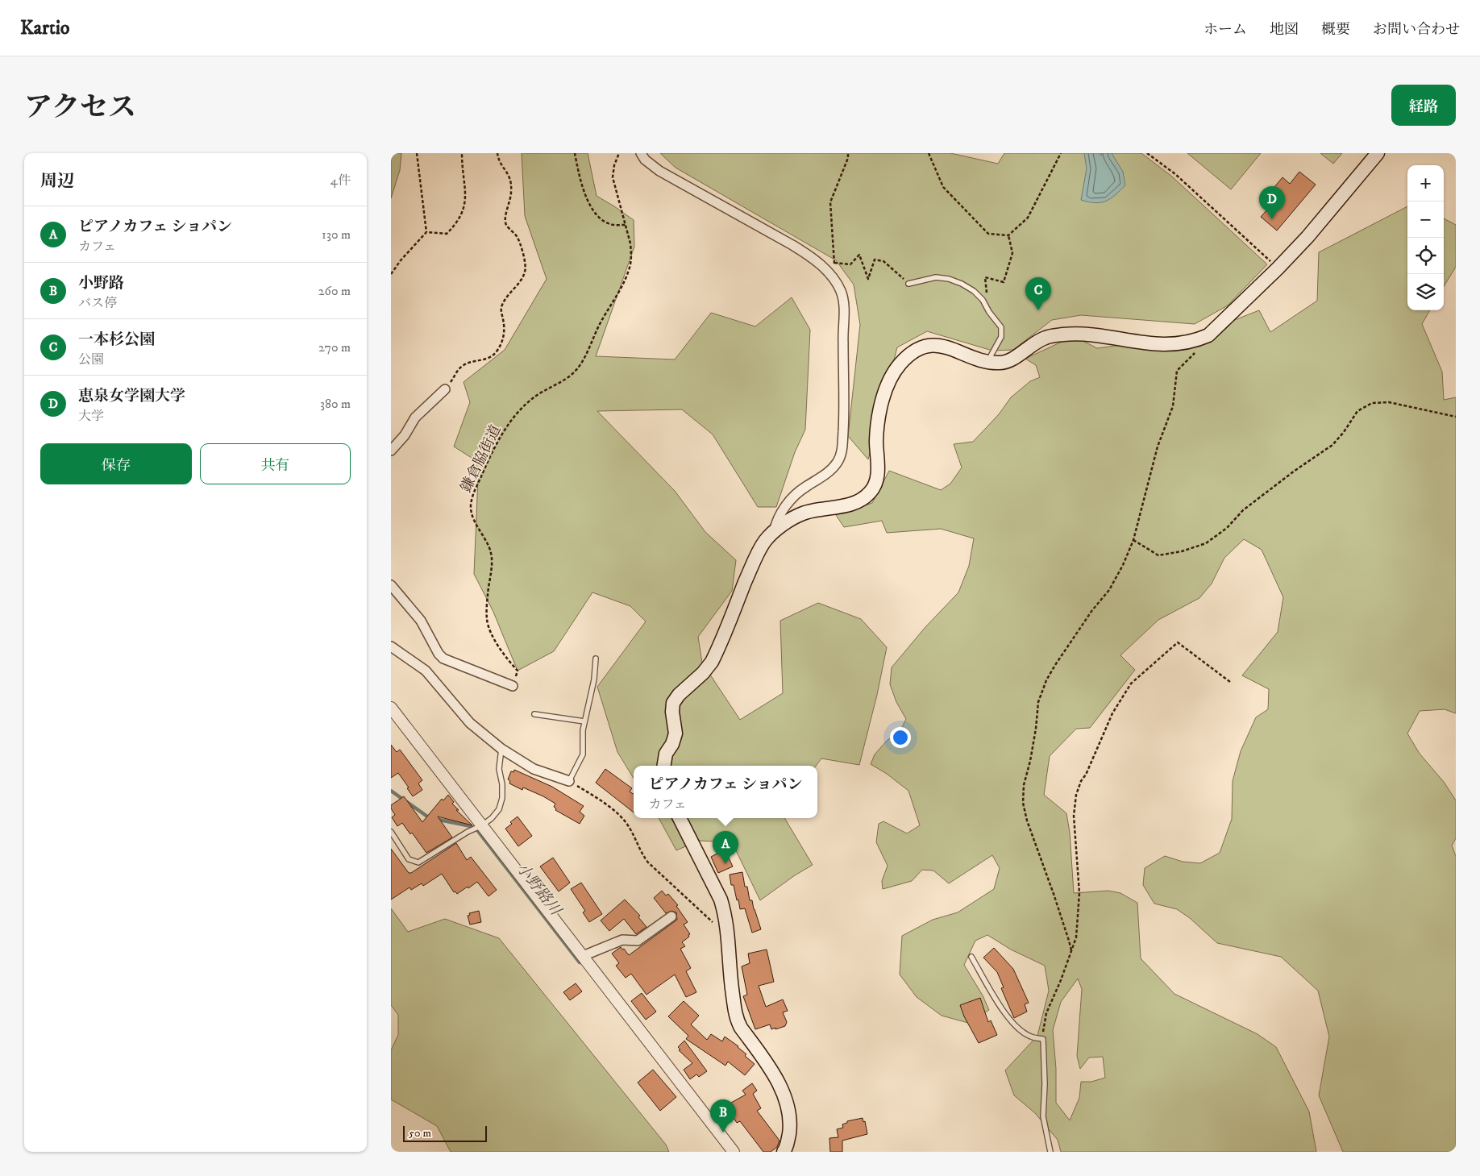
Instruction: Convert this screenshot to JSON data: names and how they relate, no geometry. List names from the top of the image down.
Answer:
{
  "streets": {
    "path": ["鎌倉脇街道"]
  },
  "water": ["小野路川"],
  "scale_bar": "50 m",
  "page": {
    "header": "Kartio",
    "nav": [
      "ホーム",
      "地図",
      "概要",
      "お問い合わせ"
    ],
    "title": "アクセス",
    "buttons": [
      "経路",
      ["保存", "共有"]
    ],
    "heading": ["周辺", "4件"],
    "map_buttons": ["+", "−"],
    "pins": [
      "D",
      "C",
      "A",
      "B"
    ],
    "list": [
      {
        "mark": "A",
        "name": "ピアノカフェ ショパン",
        "note": "カフェ",
        "value": "130 m"
      },
      {
        "mark": "B",
        "name": "小野路",
        "note": "バス停",
        "value": "260 m"
      },
      {
        "mark": "C",
        "name": "一本杉公園",
        "note": "公園",
        "value": "270 m"
      },
      {
        "mark": "D",
        "name": "恵泉女学園大学",
        "note": "大学",
        "value": "380 m"
      }
    ],
    "popup": ["ピアノカフェ ショパン", "カフェ"],
    "scale": "50 m"
  }
}
